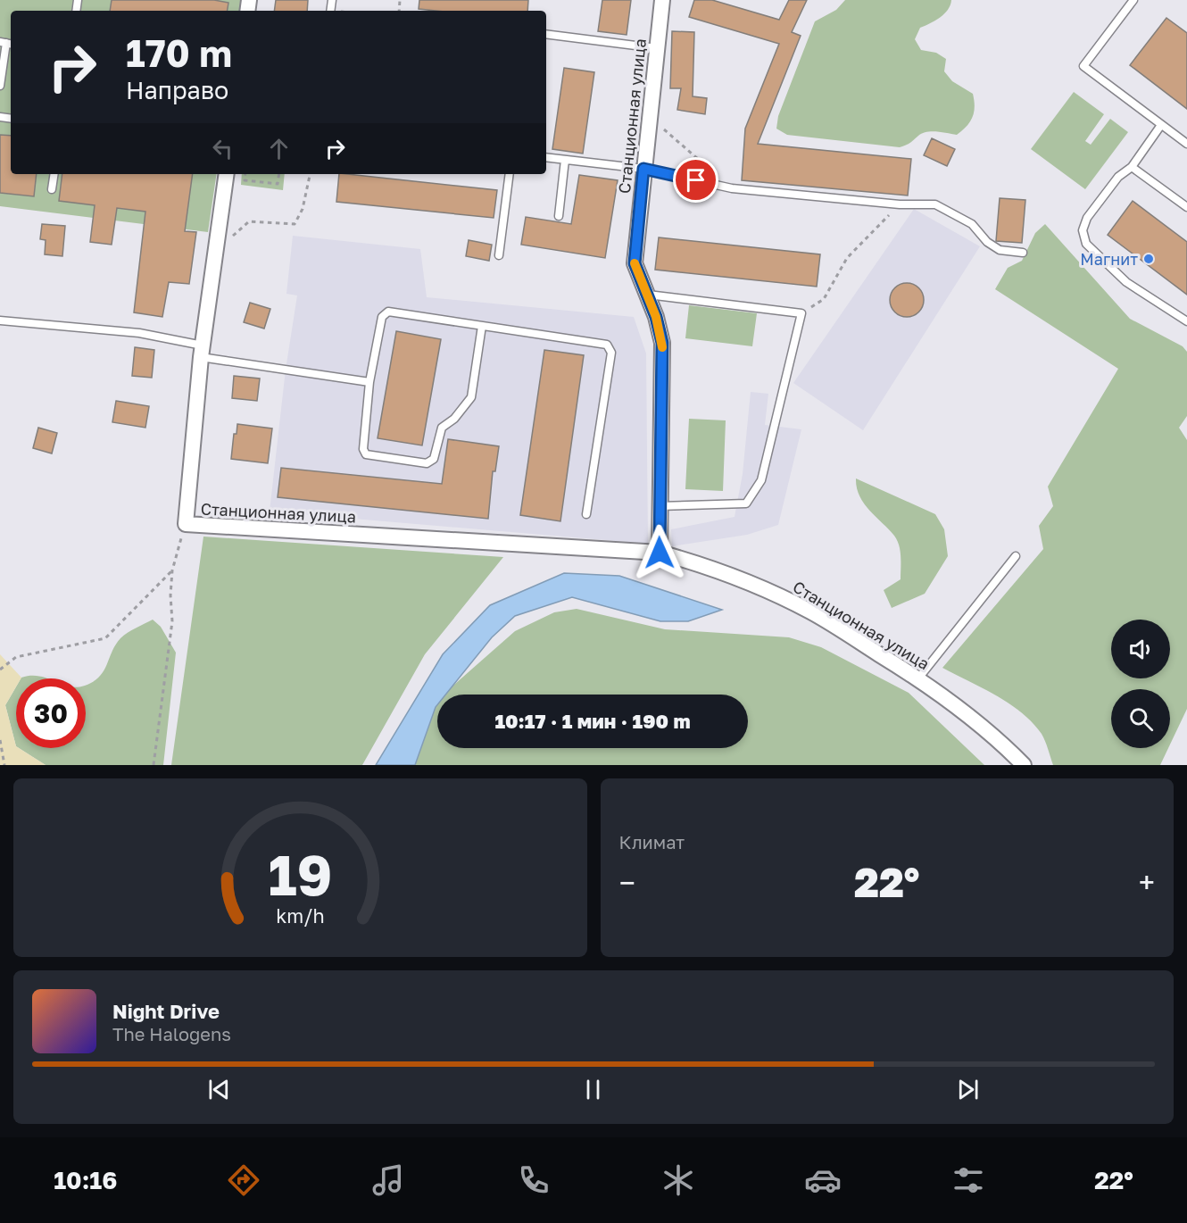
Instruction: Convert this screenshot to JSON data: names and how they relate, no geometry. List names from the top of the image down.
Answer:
{
  "streets": {
    "street": ["Станционная улица"]
  },
  "places": ["Магнит"],
  "page": {
    "turn": ["170 m", "Направо"],
    "limit": "30",
    "trip": "10:17 · 1 мин · 190 m",
    "tile": "Климат",
    "heat": ["−", "22°", "+"],
    "song": ["Night Drive", "The Halogens"],
    "tabs": ["10:16", "22°"],
    "gauge": ["19", "km/h"]
  }
}
